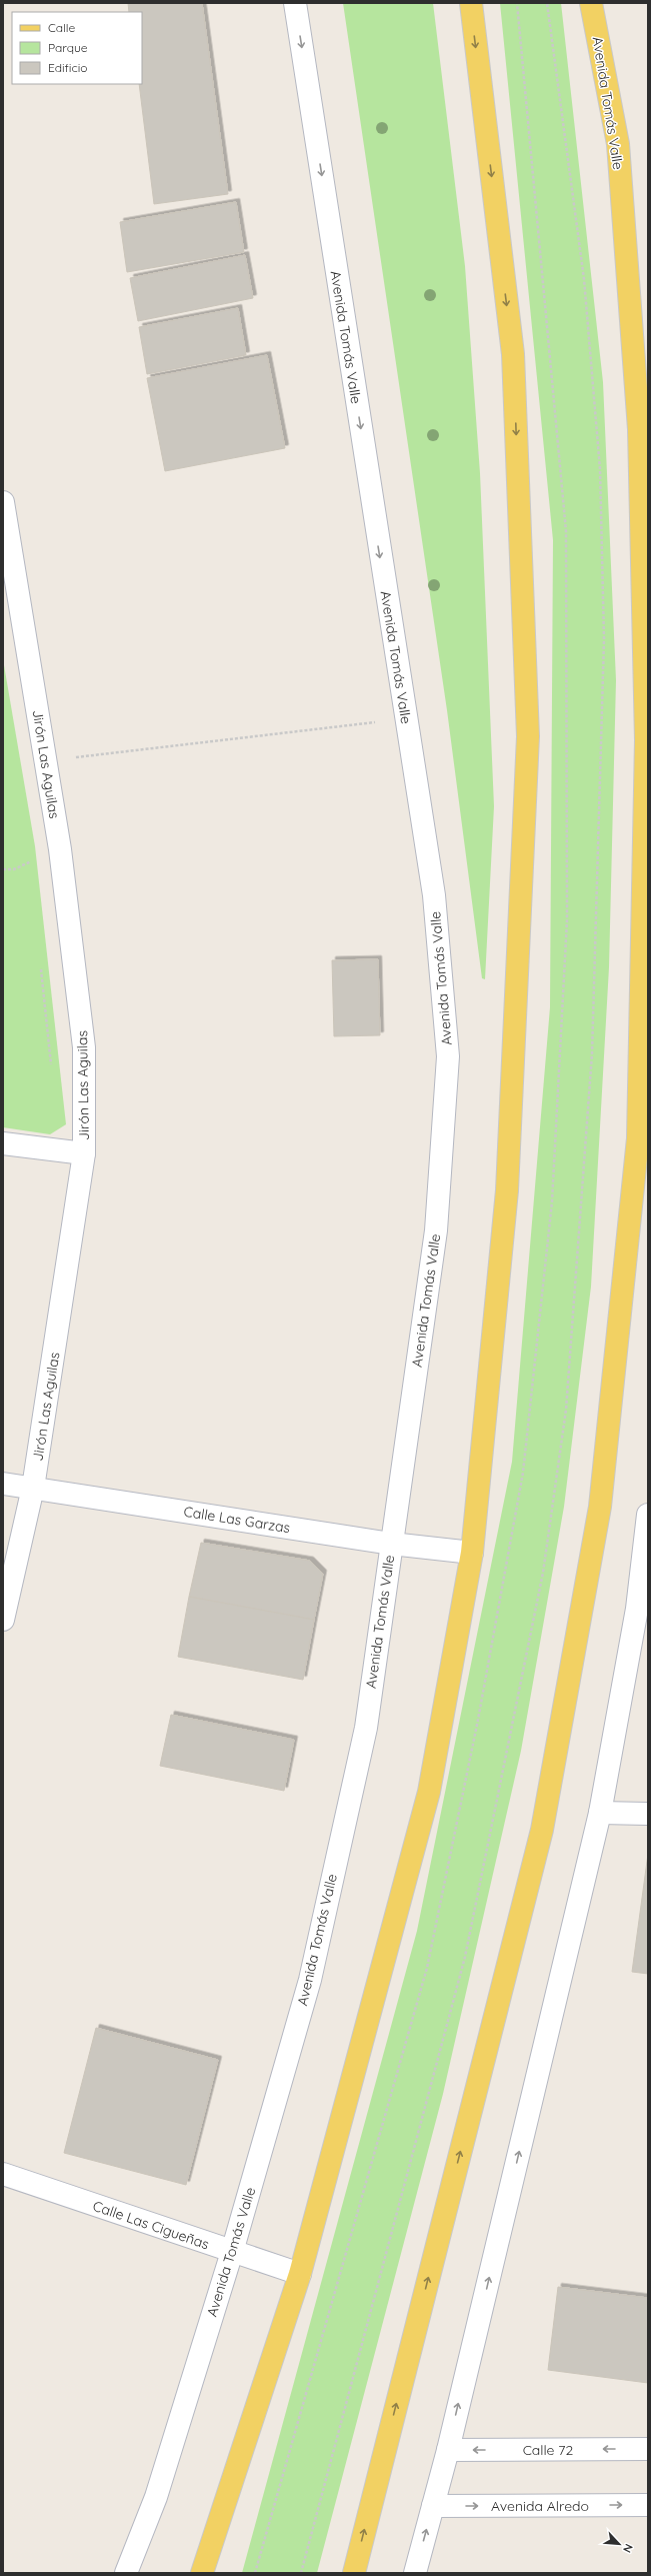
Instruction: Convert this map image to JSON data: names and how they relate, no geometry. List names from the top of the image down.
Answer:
{
  "streets": {
    "main road": ["Avenida Tomás Valle"],
    "street": [
      "Jirón Las Aguilas",
      "Calle Las Garzas",
      "Calle Las Cigueñas",
      "Calle 72",
      "Avenida Alredo"
    ]
  },
  "crossings": [
    ["Avenida Tomás Valle", "Calle Las Garzas"],
    ["Avenida Tomás Valle", "Calle Las Cigueñas"],
    ["Jirón Las Aguilas", "Calle Las Garzas"]
  ],
  "one_way": ["Calle 72", "Avenida Alredo"],
  "legend": ["Calle", "Parque", "Edificio"],
  "north": "bottom right"
}
